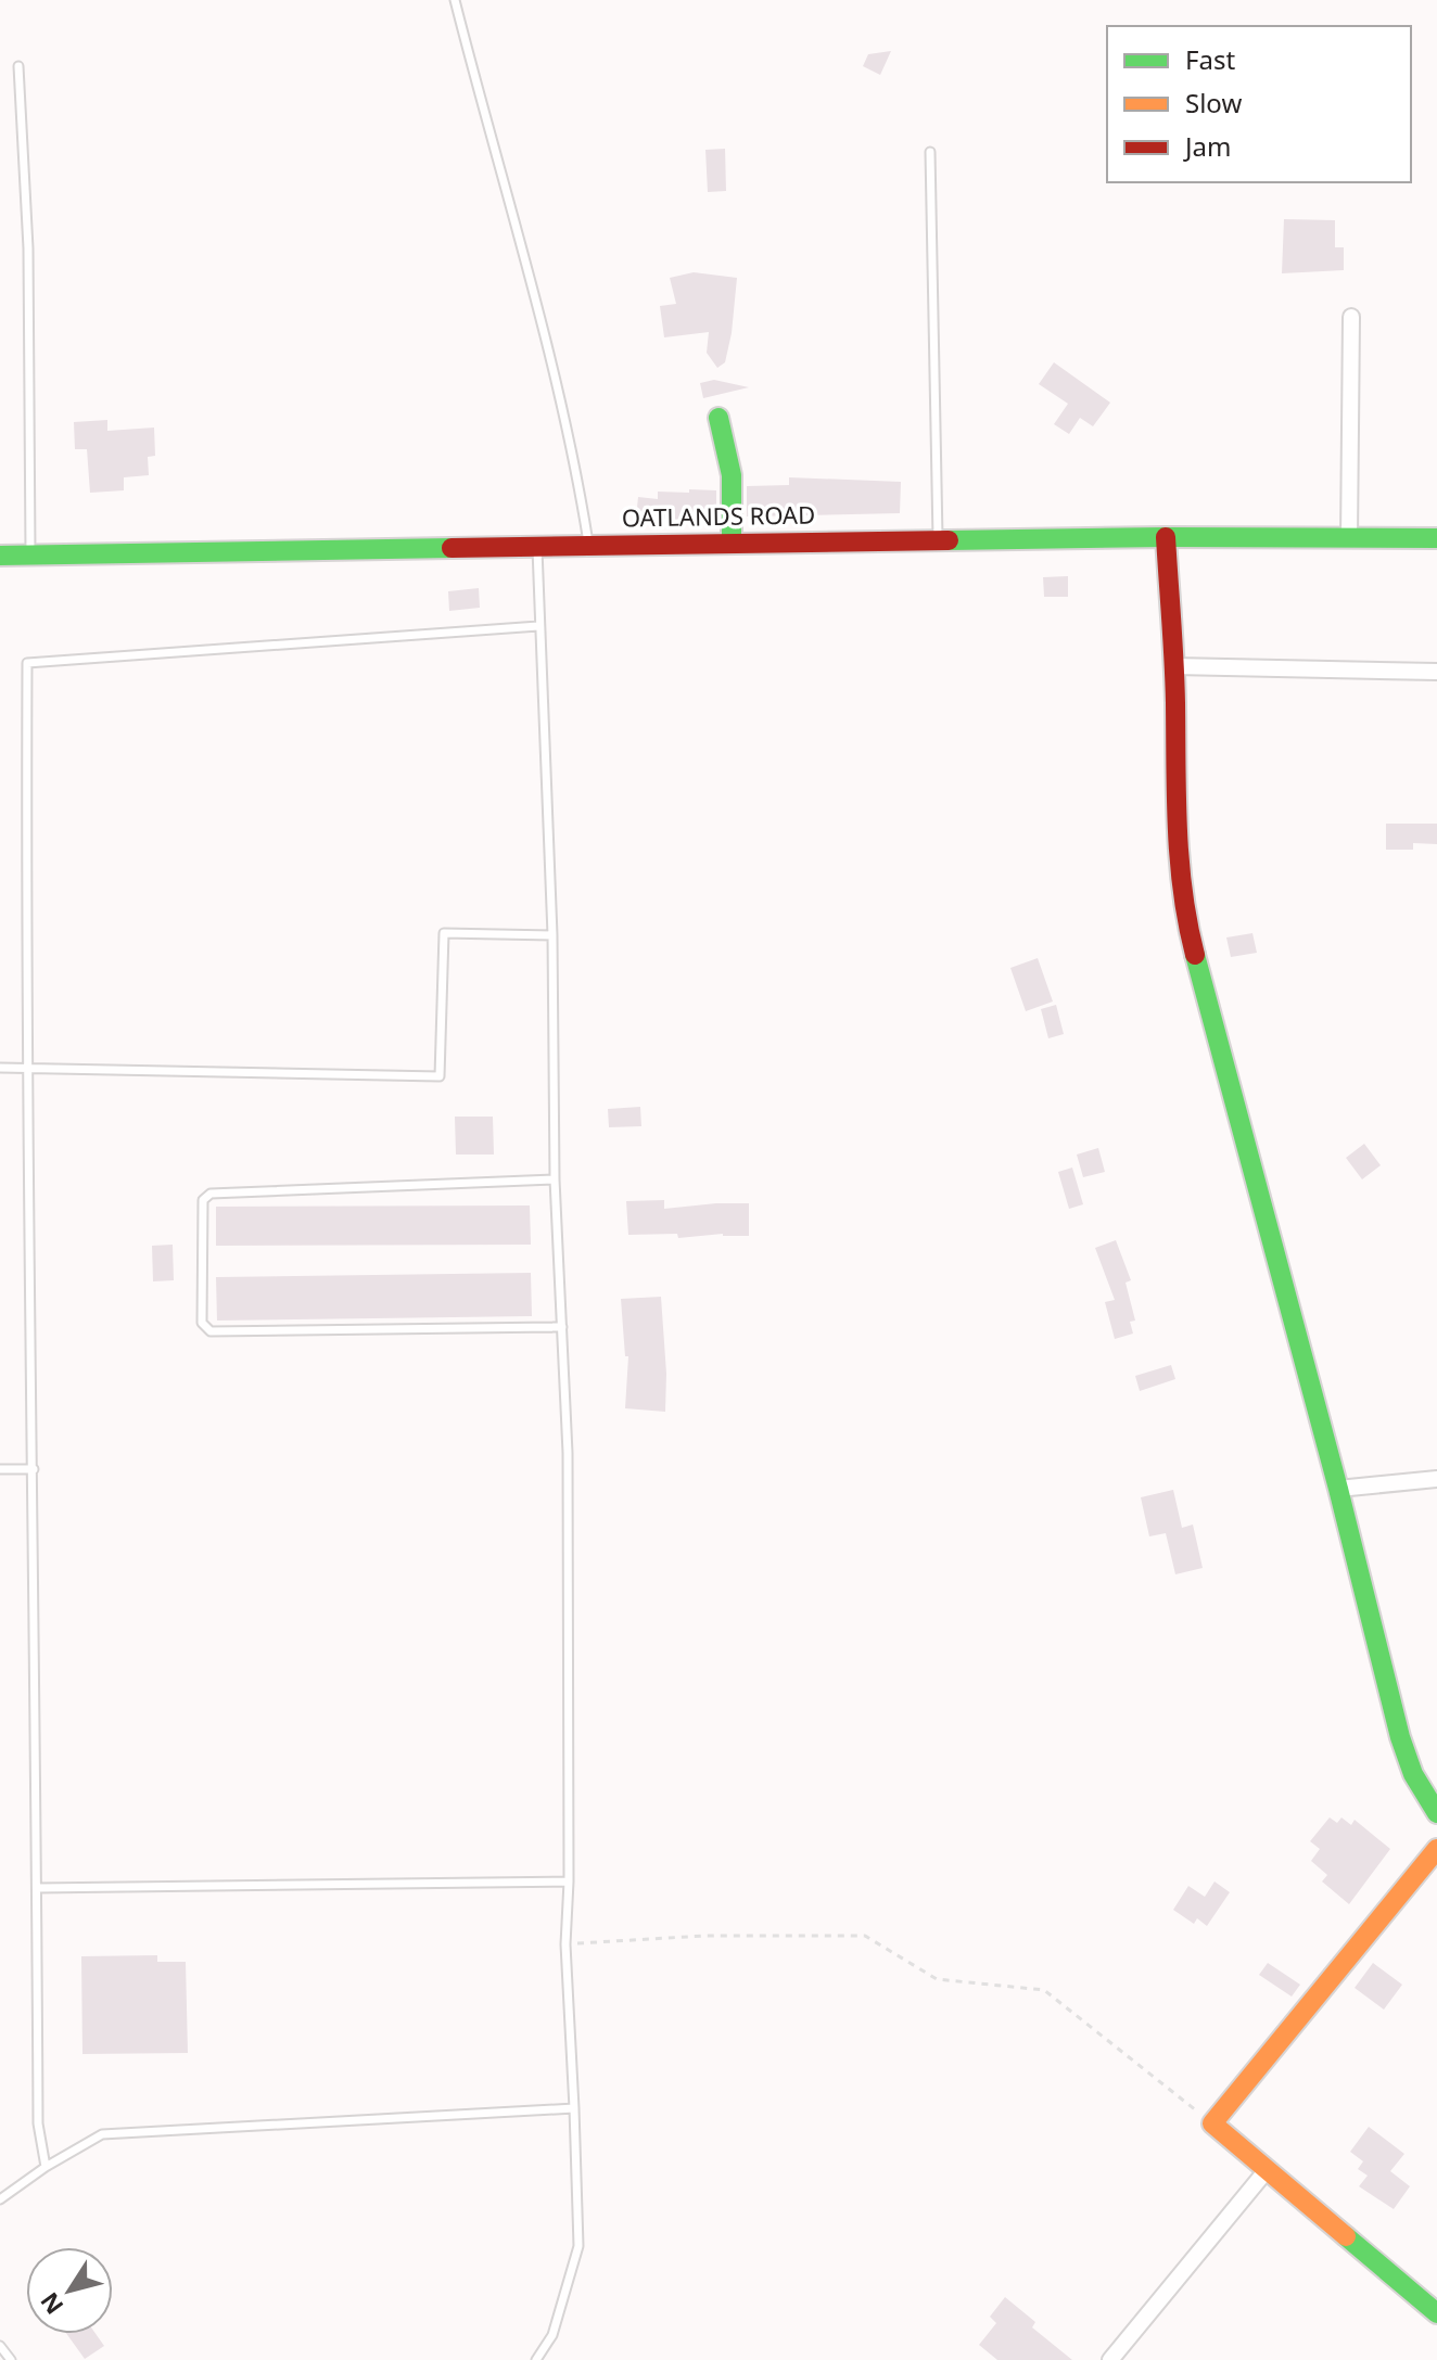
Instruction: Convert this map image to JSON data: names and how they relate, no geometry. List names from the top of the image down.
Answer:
{
  "streets": {
    "street": ["OATLANDS ROAD"]
  },
  "legend": ["Fast", "Slow", "Jam"],
  "north": "bottom left"
}
